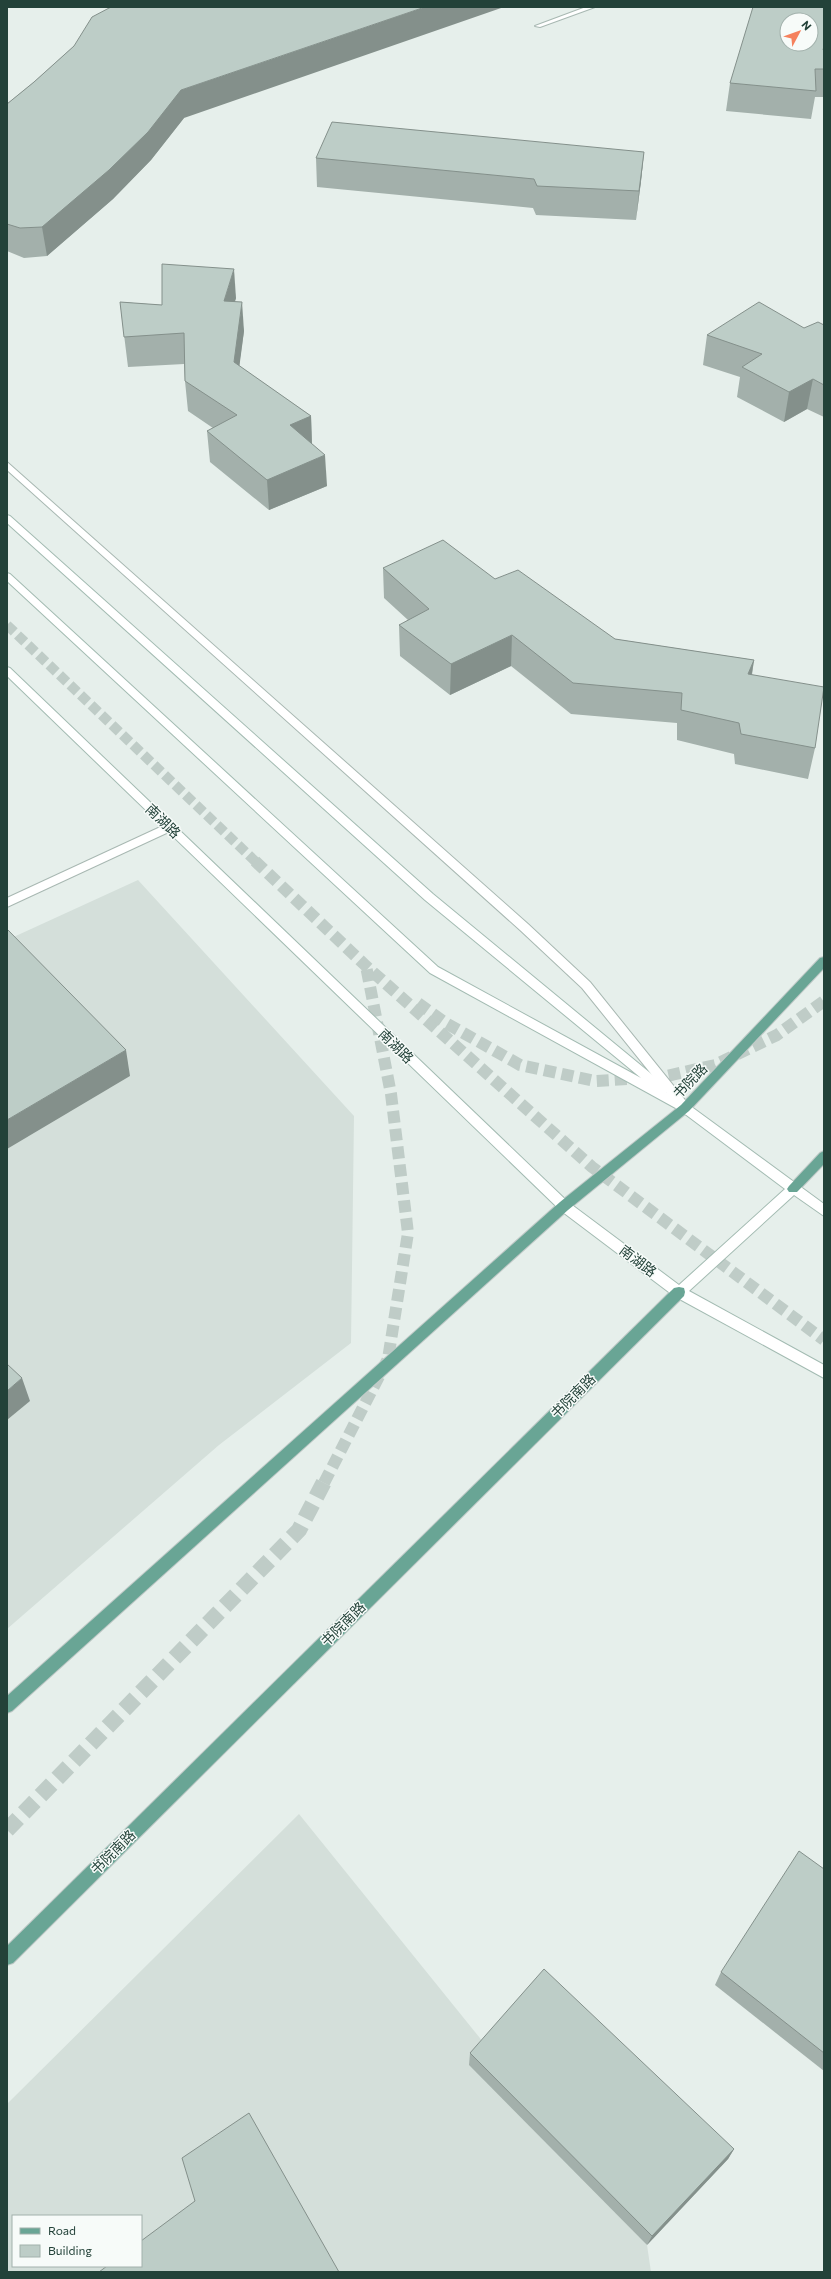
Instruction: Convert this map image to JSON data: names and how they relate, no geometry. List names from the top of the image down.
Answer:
{
  "streets": {
    "main road": ["南湖路", "书院路", "书院南路"]
  },
  "crossings": [
    ["南湖路", "书院路"],
    ["南湖路", "书院南路"]
  ],
  "legend": ["Road", "Building"],
  "north": "top right"
}
